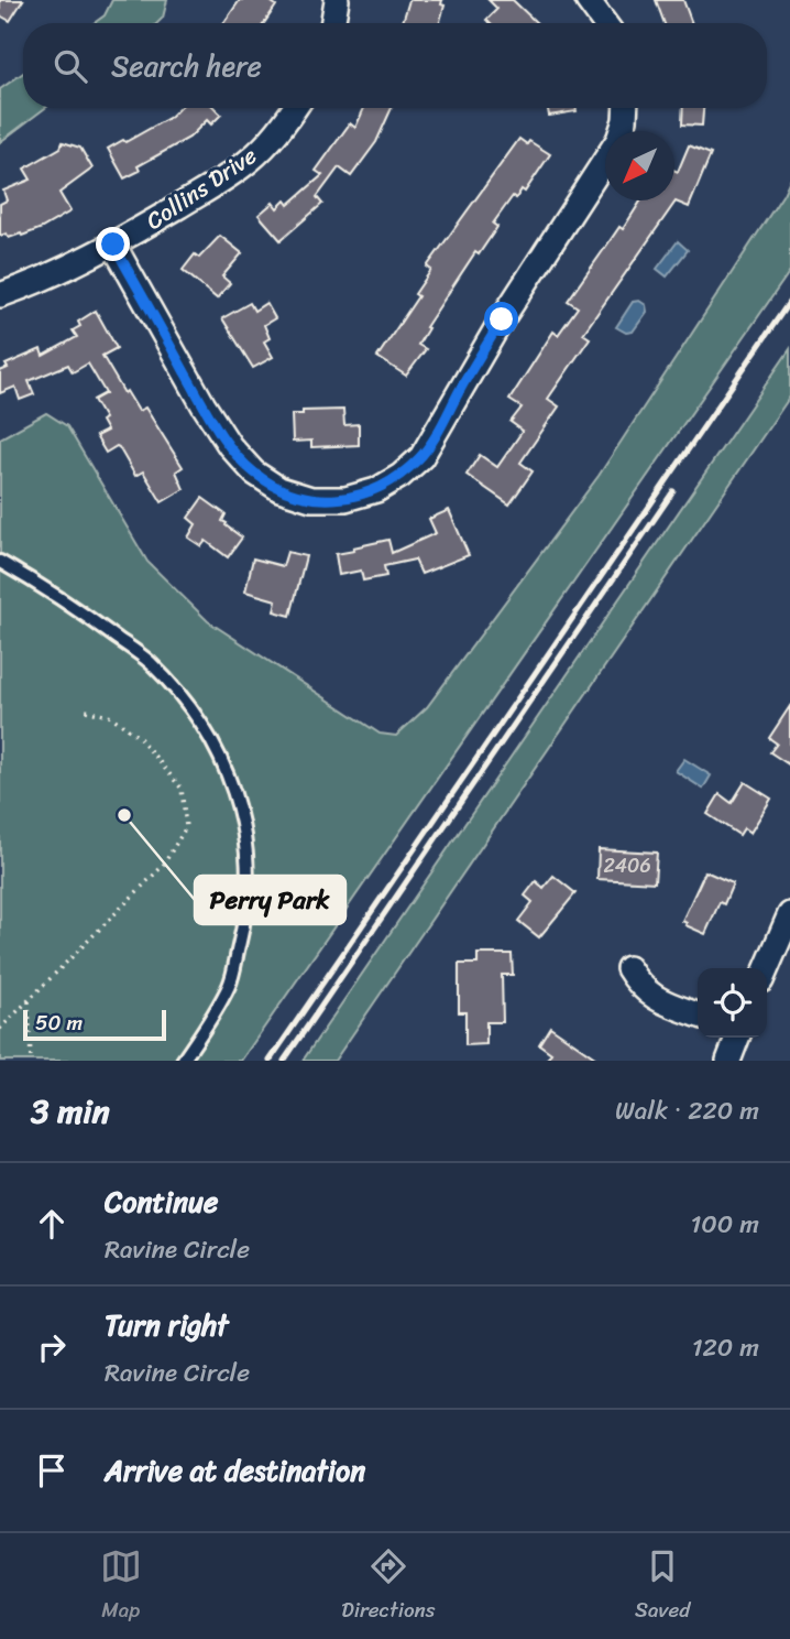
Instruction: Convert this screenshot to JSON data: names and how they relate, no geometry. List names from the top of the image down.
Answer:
{
  "streets": {
    "street": ["Collins Drive"]
  },
  "places": ["Perry Park"],
  "house_numbers": ["2406"],
  "scale_bar": "50 m",
  "north": "bottom left",
  "page": {
    "search": "Search here",
    "scale": "50 m",
    "heading": ["3 min", "Walk · 220 m"],
    "list": [
      ["Continue", "Ravine Circle", "100 m"],
      ["Turn right", "Ravine Circle", "120 m"],
      "Arrive at destination"
    ],
    "nav": ["Map", "Directions", "Saved"]
  }
}
